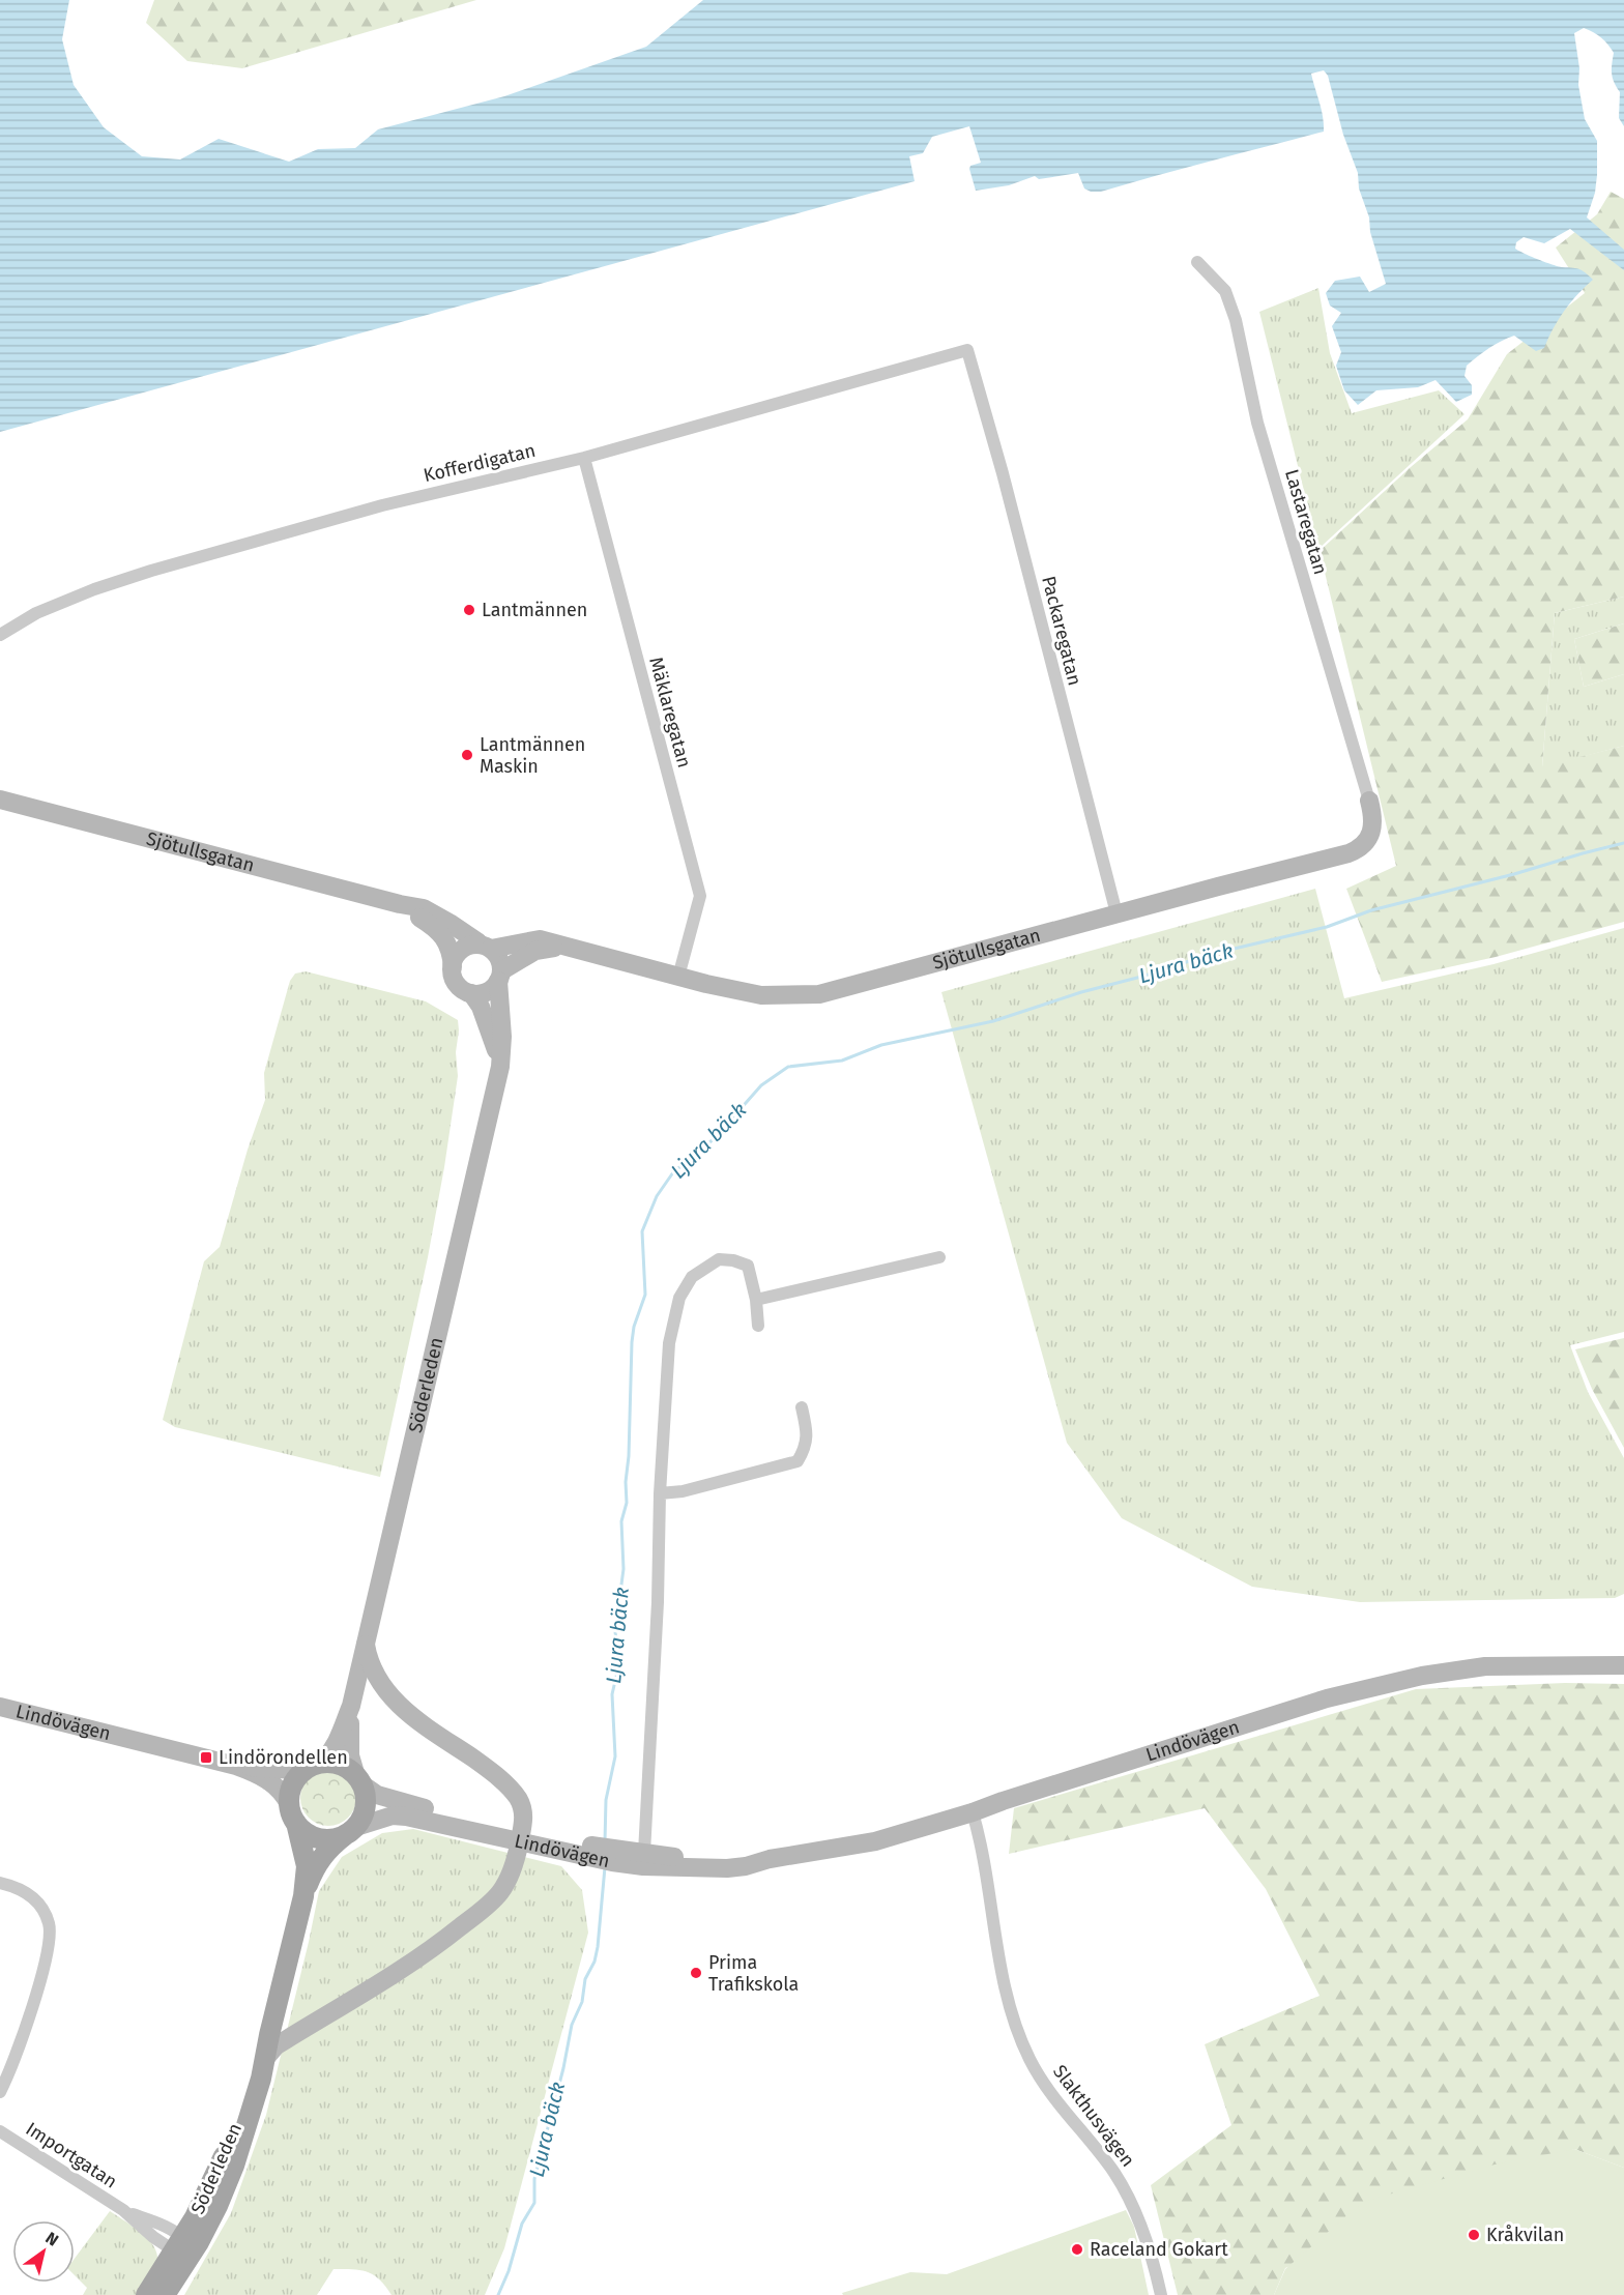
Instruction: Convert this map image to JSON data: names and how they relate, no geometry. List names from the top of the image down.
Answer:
{
  "streets": {
    "main road": ["Sjötullsgatan", "Söderleden", "Lindövägen"],
    "street": [
      "Kofferdigatan",
      "Lastaregatan",
      "Packaregatan",
      "Mäklaregatan",
      "Slakthusvägen",
      "Importgatan"
    ]
  },
  "crossings": [
    ["Kofferdigatan", "Packaregatan"],
    ["Kofferdigatan", "Mäklaregatan"],
    ["Lastaregatan", "Sjötullsgatan"],
    ["Packaregatan", "Sjötullsgatan"],
    ["Mäklaregatan", "Sjötullsgatan"],
    ["Sjötullsgatan", "Söderleden"],
    ["Söderleden", "Lindövägen"],
    ["Söderleden", "Importgatan"],
    ["Lindövägen", "Slakthusvägen"]
  ],
  "water": ["Ljura bäck"],
  "places": {
    "other": [
      "Lantmännen",
      "Lantmännen Maskin",
      "Prima Trafikskola",
      "Kråkvilan",
      "Raceland Gokart"
    ],
    "transit": ["Lindörondellen"]
  },
  "north": "top right"
}
